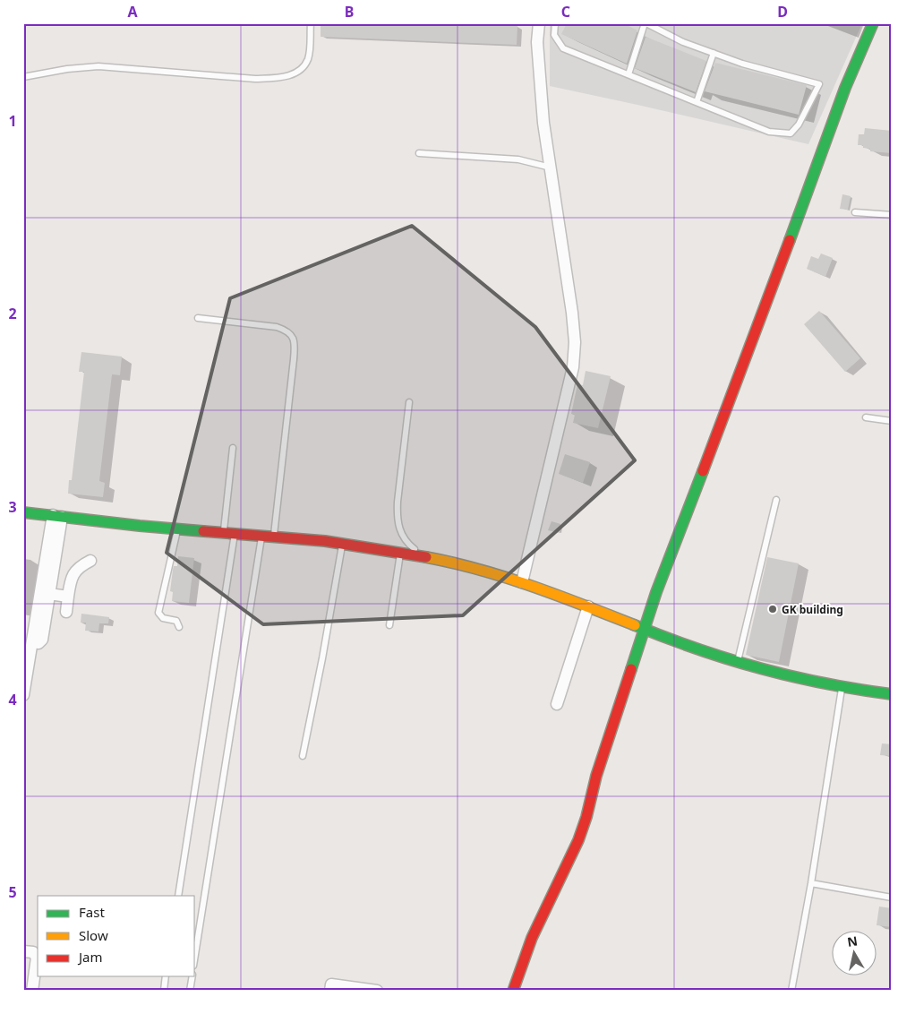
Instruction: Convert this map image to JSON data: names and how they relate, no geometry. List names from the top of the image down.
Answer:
{
  "places": ["GK building"],
  "legend": ["Fast", "Slow", "Jam"],
  "north": "top",
  "grid": {
    "columns": [
      "A",
      "B",
      "C",
      "D"
    ],
    "rows": [
      "1",
      "2",
      "3",
      "4",
      "5"
    ]
  }
}
